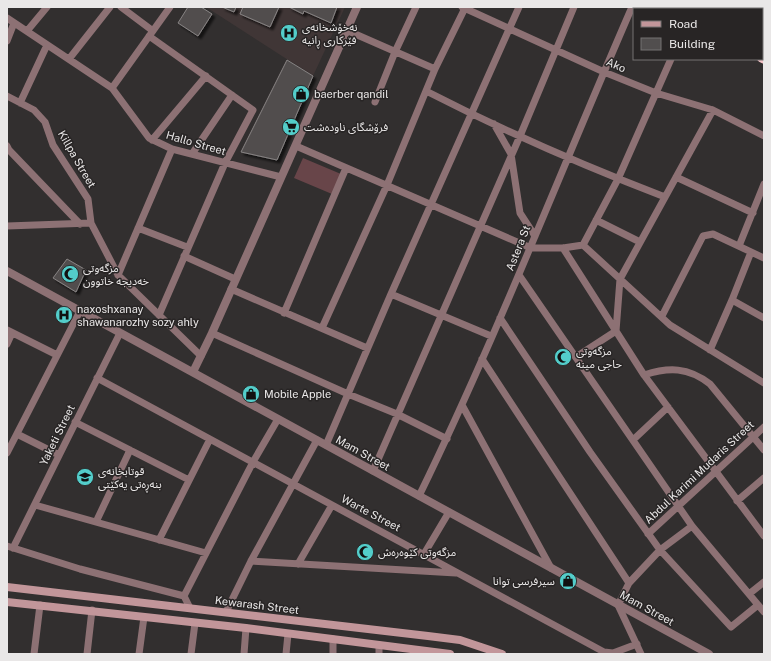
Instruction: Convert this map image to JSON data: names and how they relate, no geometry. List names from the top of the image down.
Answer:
{
  "streets": {
    "main road": ["Kewarash Street"],
    "street": [
      "Ako",
      "Hallo Street",
      "Killpa Street",
      "Astera St",
      "Yaketi Street",
      "Mam Street",
      "Abdul Karimi Mudaris Street",
      "Warte Street"
    ]
  },
  "crossings": [
    ["Ako", "Astera St"],
    ["Astera St", "Mam Street"],
    ["Yaketi Street", "Mam Street"],
    ["Yaketi Street", "Warte Street"]
  ],
  "places": {
    "hospital": ["نەخۆشخانەی فێرکاری ڕانیە", "naxoshxanay shawanarozhy sozy ahly"],
    "shop": ["baerber qandil", "Mobile Apple", "سيرفرسى توانا"],
    "supermarket": ["فرۆشگای ناوده‌شت"],
    "mosque": ["مزگەوتی خەدیجە خاتوون", "مزگەوتی حاجی مینە", "مزگەوتی کێوەرەش"],
    "school or university": ["قوتابخانەی بنەڕەتی یەکێتی"]
  },
  "legend": ["Road", "Building"]
}
